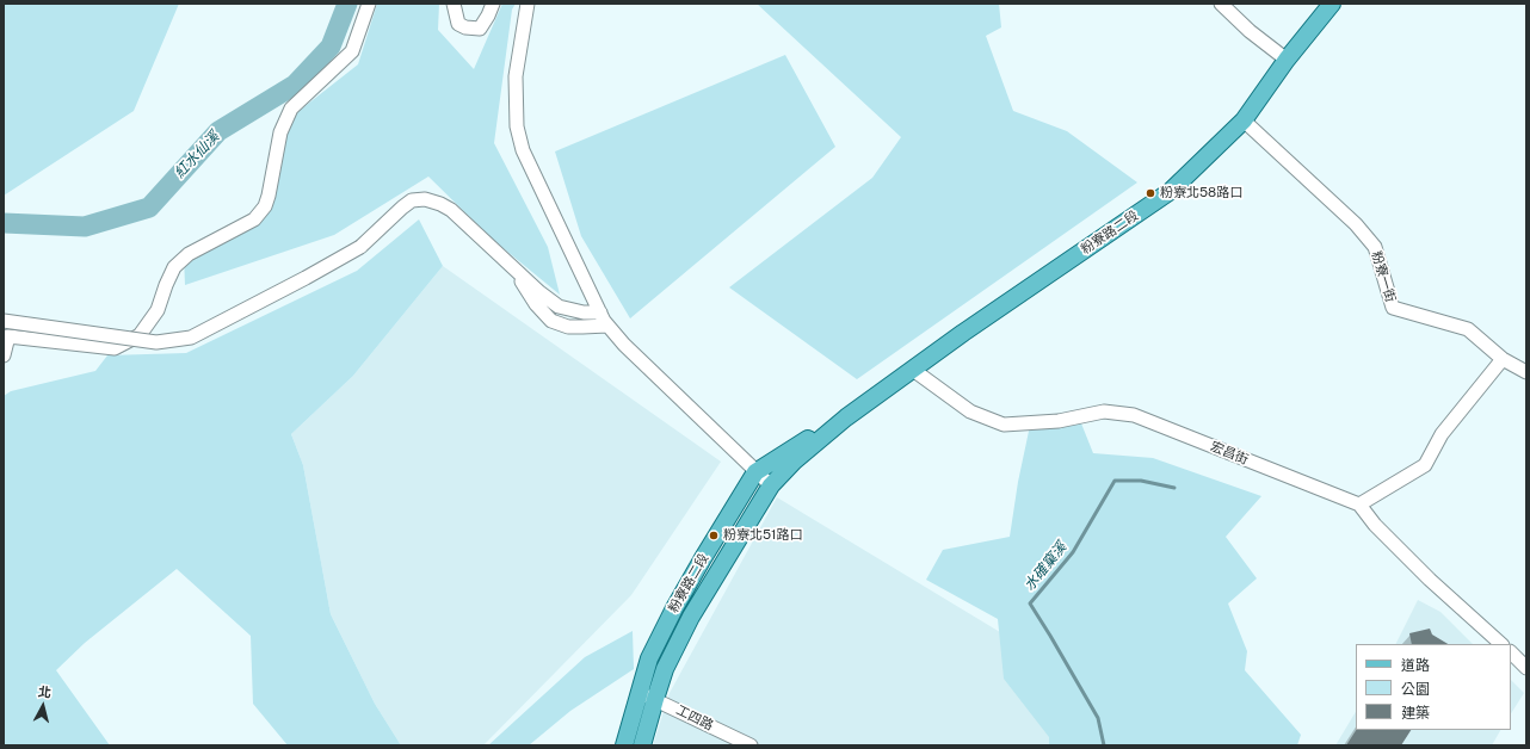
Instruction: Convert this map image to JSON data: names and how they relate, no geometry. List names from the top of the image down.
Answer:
{
  "streets": {
    "main road": ["粉寮路二段"],
    "street": ["粉寮一街", "宏昌街", "工四路"]
  },
  "crossings": [
    ["粉寮路二段", "粉寮一街"],
    ["粉寮路二段", "宏昌街"],
    ["粉寮路二段", "工四路"]
  ],
  "water": ["紅水仙溪", "水確窠溪"],
  "places": ["粉寮北58路口", "粉寮北51路口"],
  "legend": ["道路", "公園", "建築"],
  "north": "top"
}
